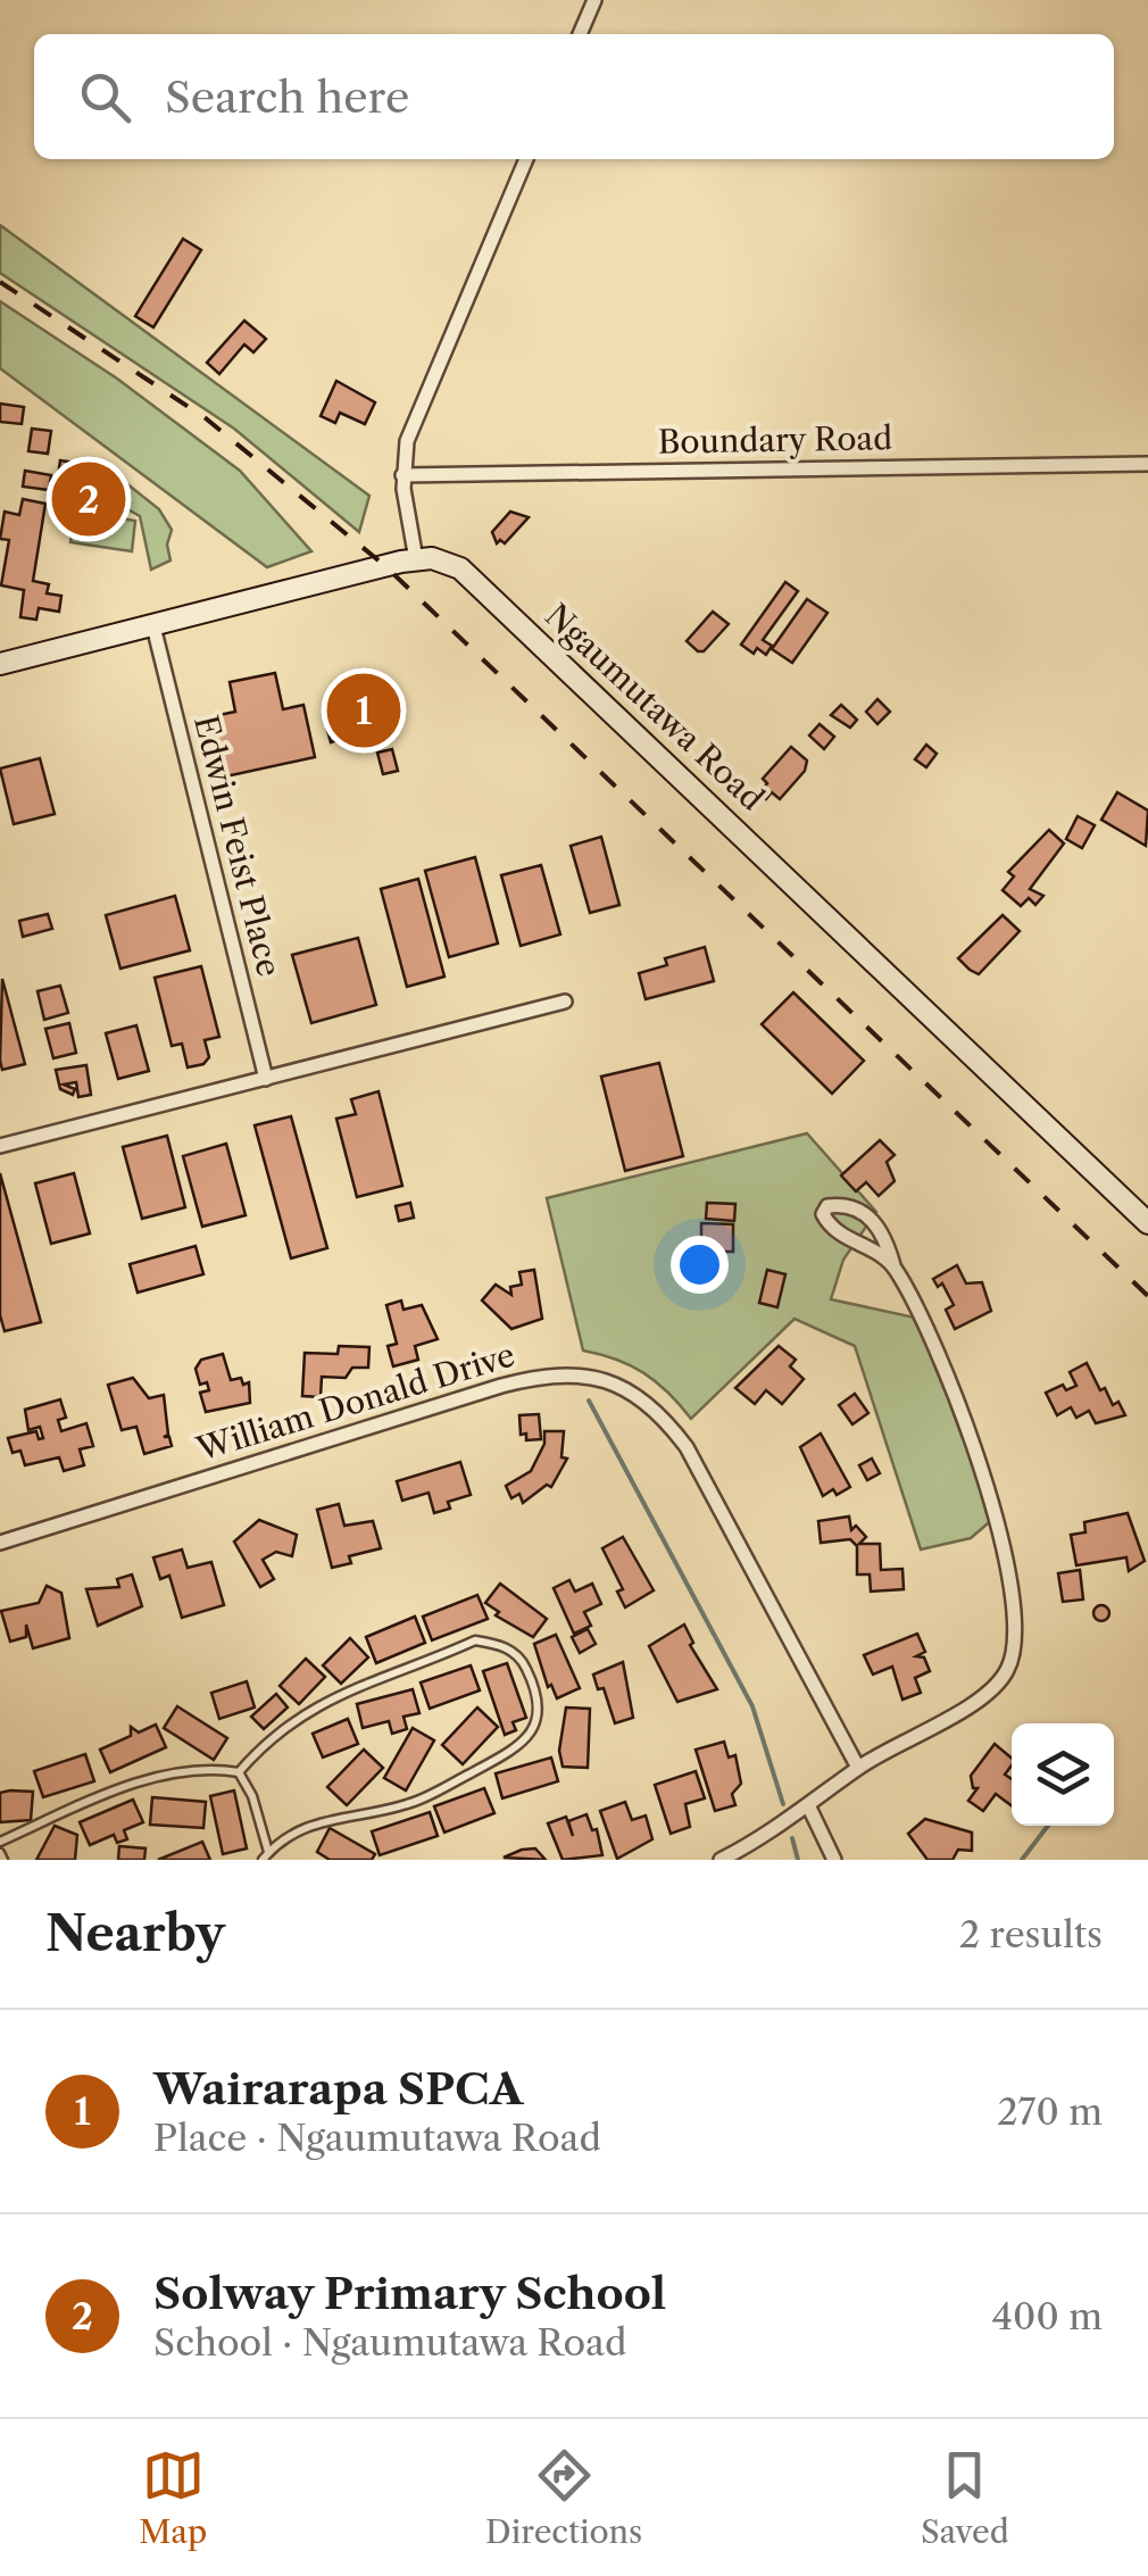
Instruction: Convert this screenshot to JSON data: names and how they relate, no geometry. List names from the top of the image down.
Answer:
{
  "streets": {
    "main road": ["Ngaumutawa Road"],
    "street": ["Boundary Road", "Edwin Feist Place", "William Donald Drive"]
  },
  "page": {
    "search": "Search here",
    "pins": ["2", "1"],
    "heading": ["Nearby", "2 results"],
    "list": [
      {
        "mark": "1",
        "name": "Wairarapa SPCA",
        "note": "Place · Ngaumutawa Road",
        "value": "270 m"
      },
      {
        "mark": "2",
        "name": "Solway Primary School",
        "note": "School · Ngaumutawa Road",
        "value": "400 m"
      }
    ],
    "nav": ["Map", "Directions", "Saved"]
  }
}
